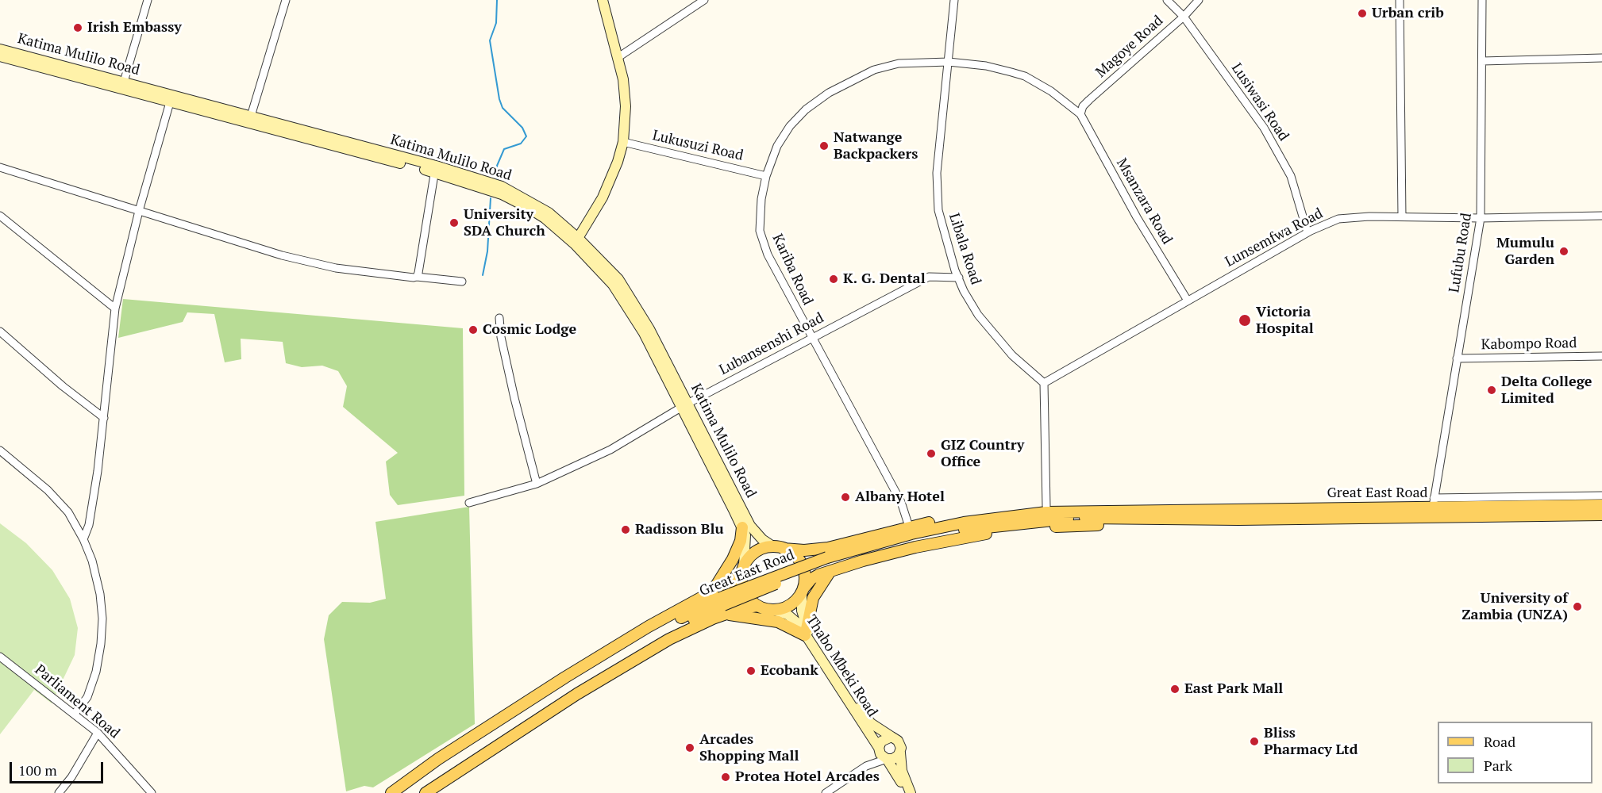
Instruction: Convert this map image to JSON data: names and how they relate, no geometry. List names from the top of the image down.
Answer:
{
  "streets": {
    "main road": ["Katima Mulilo Road", "Great East Road", "Thabo Mbeki Road"],
    "street": [
      "Magoye Road",
      "Lusiwasi Road",
      "Lukusuzi Road",
      "Msanzara Road",
      "Lunsemfwa Road",
      "Libala Road",
      "Lufubu Road",
      "Kariba Road",
      "Lubansenshi Road",
      "Kabompo Road",
      "Parliament Road"
    ]
  },
  "crossings": [
    ["Magoye Road", "Lusiwasi Road"],
    ["Magoye Road", "Msanzara Road"],
    ["Magoye Road", "Kariba Road"],
    ["Katima Mulilo Road", "Lubansenshi Road"],
    ["Katima Mulilo Road", "Great East Road"],
    ["Katima Mulilo Road", "Thabo Mbeki Road"],
    ["Lusiwasi Road", "Lunsemfwa Road"],
    ["Lukusuzi Road", "Kariba Road"],
    ["Msanzara Road", "Lunsemfwa Road"],
    ["Msanzara Road", "Kariba Road"],
    ["Lunsemfwa Road", "Libala Road"],
    ["Lunsemfwa Road", "Lufubu Road"],
    ["Libala Road", "Kariba Road"],
    ["Libala Road", "Lubansenshi Road"],
    ["Lufubu Road", "Kabompo Road"],
    ["Lufubu Road", "Great East Road"],
    ["Kariba Road", "Lubansenshi Road"],
    ["Kariba Road", "Great East Road"],
    ["Great East Road", "Thabo Mbeki Road"]
  ],
  "places": [
    "Urban crib",
    "Irish Embassy",
    "Natwange Backpackers",
    "University SDA Church",
    "Mumulu Garden",
    "K. G. Dental",
    "Victoria Hospital",
    "Cosmic Lodge",
    "Delta College Limited",
    "GIZ Country Office",
    "Albany Hotel",
    "Radisson Blu",
    "University of Zambia (UNZA)",
    "Ecobank",
    "East Park Mall",
    "Bliss Pharmacy Ltd",
    "Arcades Shopping Mall",
    "Protea Hotel Arcades"
  ],
  "legend": ["Road", "Park"],
  "scale_bar": "100 m"
}
